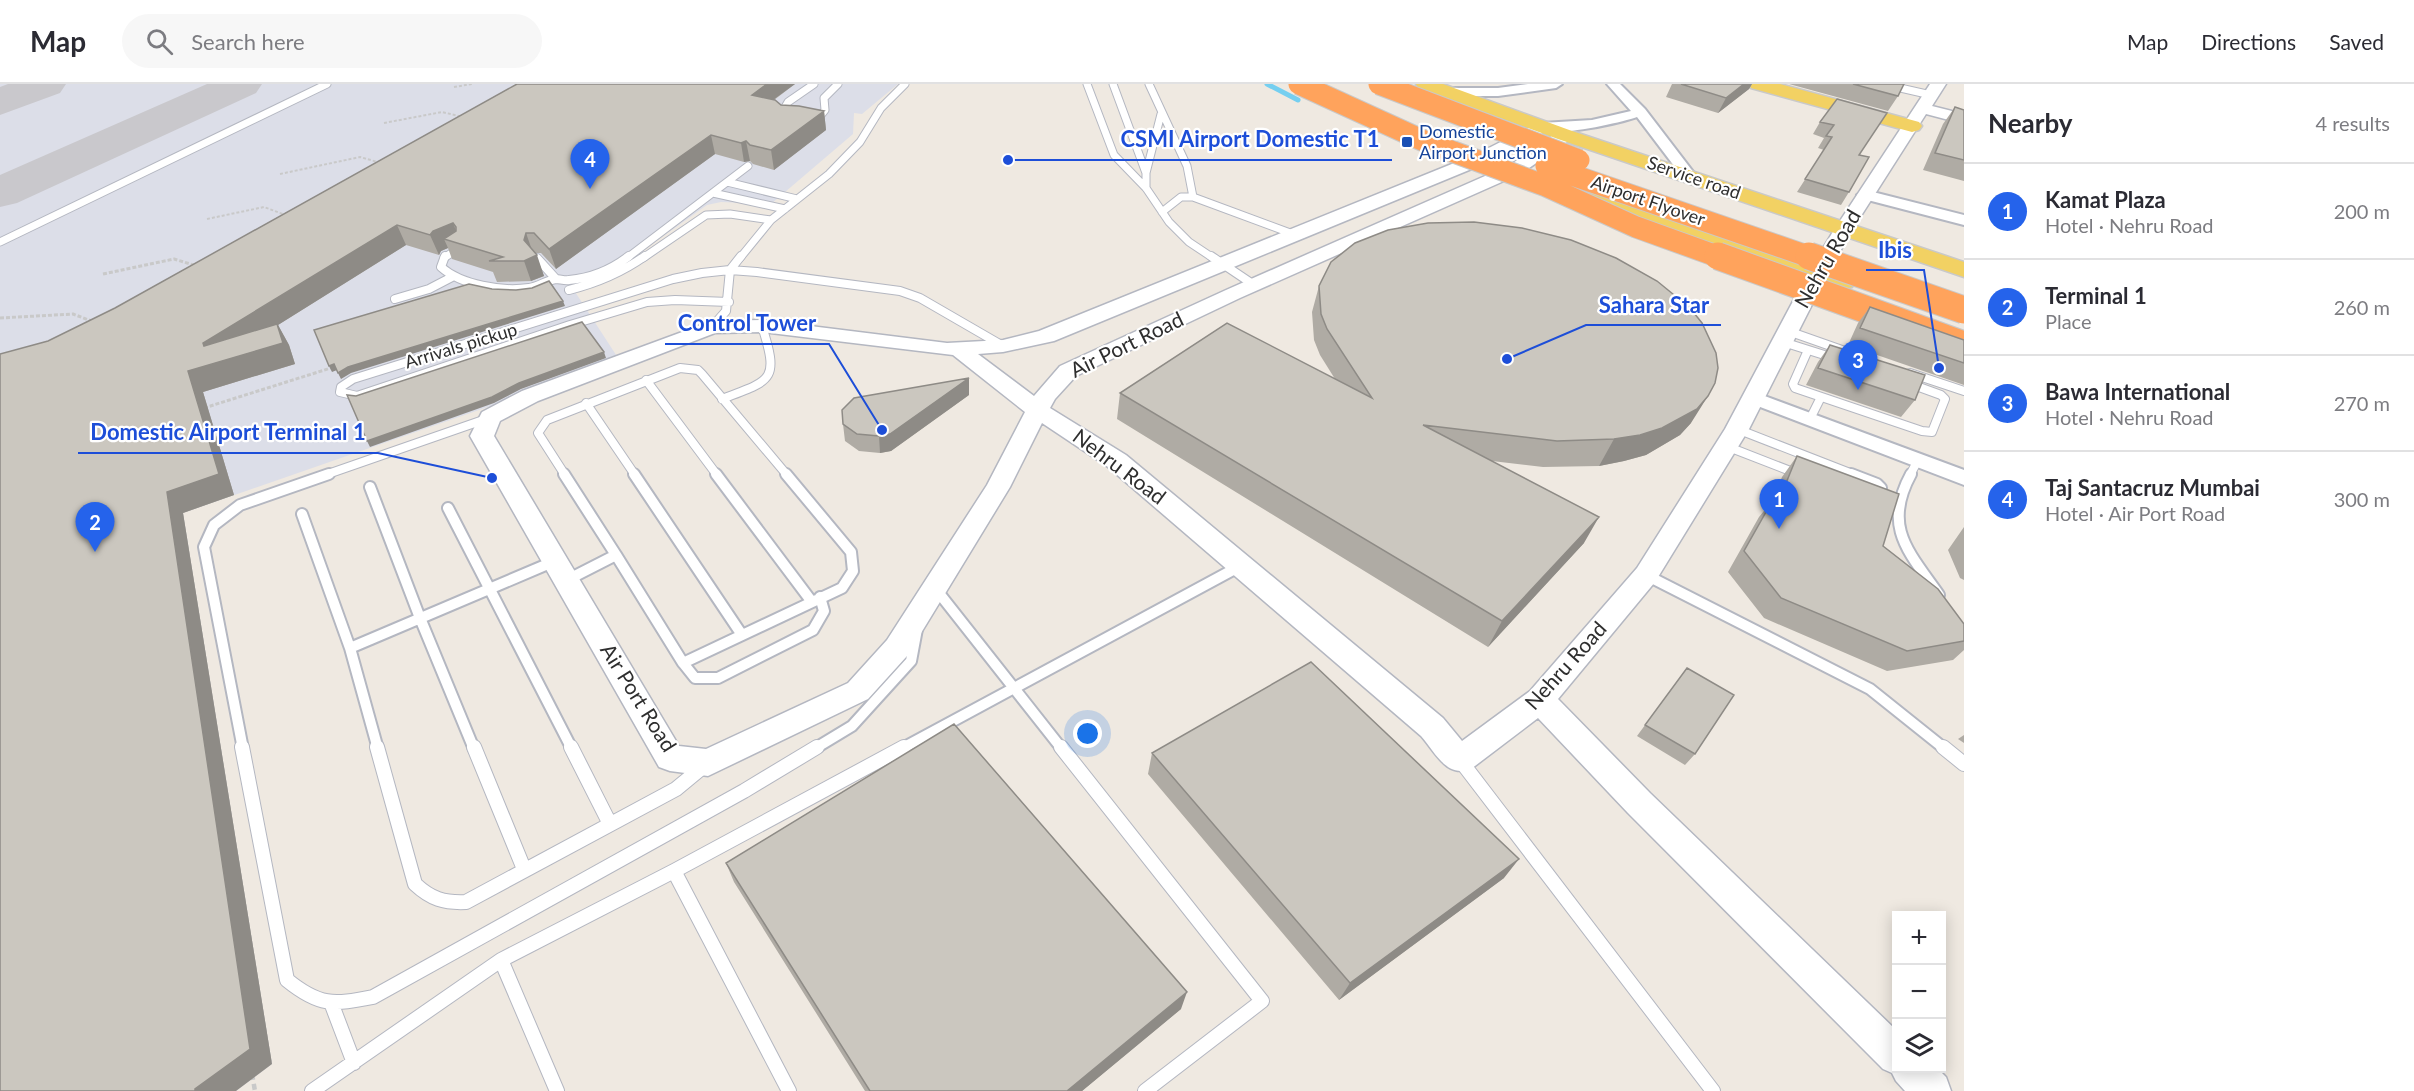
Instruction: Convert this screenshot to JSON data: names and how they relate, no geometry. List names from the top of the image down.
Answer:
{
  "streets": {
    "highway": ["Airport Flyover"],
    "main road": ["Service road"],
    "street": ["Nehru Road", "Air Port Road"],
    "lane": ["Arrivals pickup"]
  },
  "crossings": [
    ["Service road", "Nehru Road"],
    ["Service road", "Air Port Road"],
    ["Nehru Road", "Air Port Road"],
    ["Air Port Road", "Arrivals pickup"]
  ],
  "places": {
    "transit": ["Domestic Airport Junction"],
    "other": [
      "CSMI Airport Domestic T1",
      "Sahara Star",
      "Ibis",
      "Control Tower",
      "Domestic Airport Terminal 1"
    ]
  },
  "page": {
    "header": "Map",
    "search": "Search here",
    "nav": ["Map", "Directions", "Saved"],
    "heading": ["Nearby", "4 results"],
    "pins": [
      "4",
      "3",
      "1",
      "2"
    ],
    "list": [
      {
        "mark": "1",
        "name": "Kamat Plaza",
        "note": "Hotel · Nehru Road",
        "value": "200 m"
      },
      {
        "mark": "2",
        "name": "Terminal 1",
        "note": "Place",
        "value": "260 m"
      },
      {
        "mark": "3",
        "name": "Bawa International",
        "note": "Hotel · Nehru Road",
        "value": "270 m"
      },
      {
        "mark": "4",
        "name": "Taj Santacruz Mumbai",
        "note": "Hotel · Air Port Road",
        "value": "300 m"
      }
    ],
    "map_buttons": ["+", "−"]
  }
}
